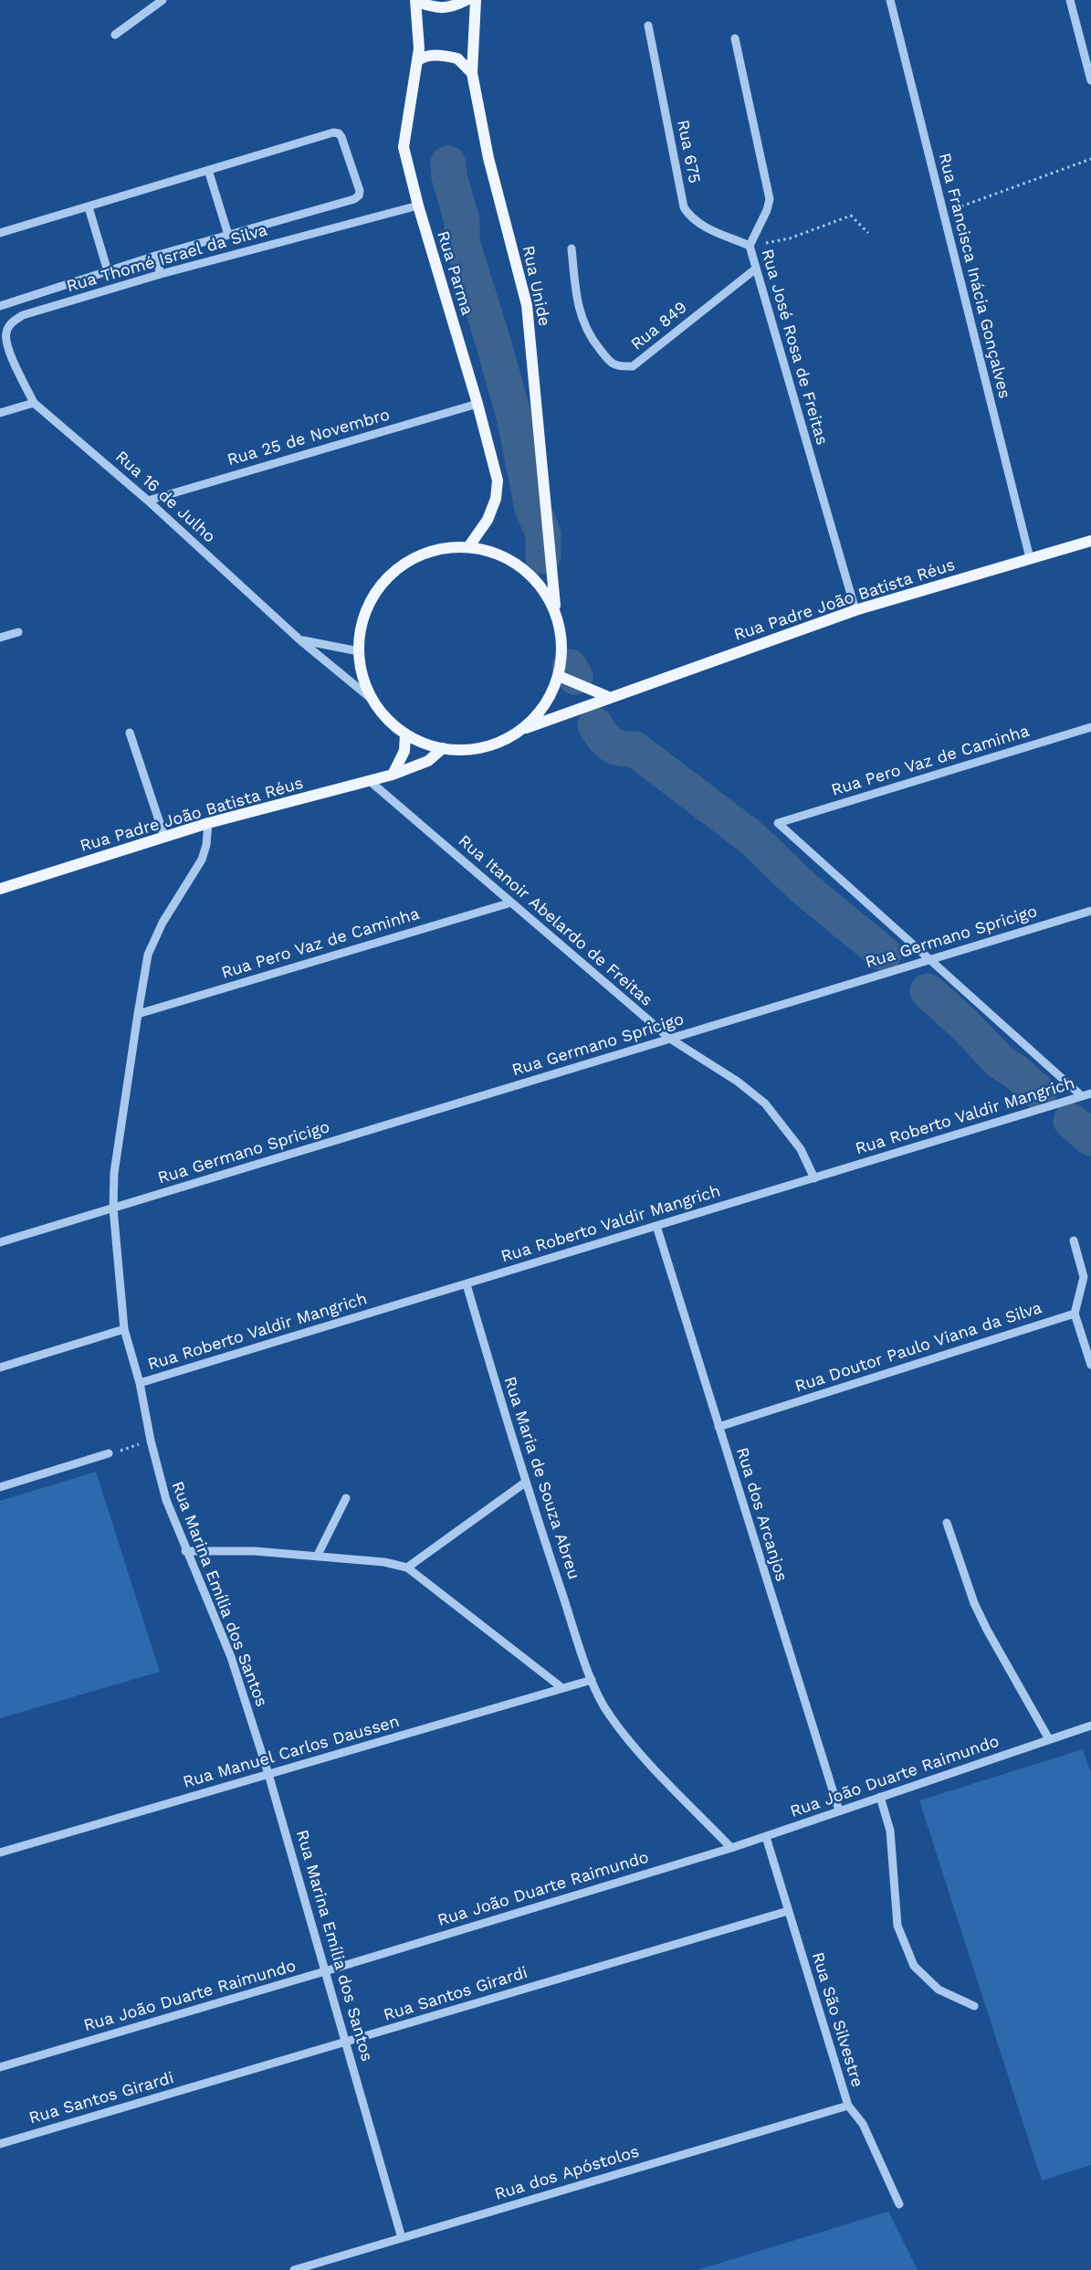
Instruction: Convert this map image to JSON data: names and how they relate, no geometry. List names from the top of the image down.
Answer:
{
  "streets": {
    "main road": ["Rua Parma", "Rua Unide", "Rua Padre João Batista Réus"],
    "street": [
      "Rua 675",
      "Rua Thomé Israel da Silva",
      "Rua Francisca Inácia Gonçalves",
      "Rua 849",
      "Rua José Rosa de Freitas",
      "Rua 25 de Novembro",
      "Rua 16 de Julho",
      "Rua Pero Vaz de Caminha",
      "Rua Itanoir Abelardo de Freitas",
      "Rua Germano Spricigo",
      "Rua Roberto Valdir Mangrich",
      "Rua Doutor Paulo Viana da Silva",
      "Rua Maria de Souza Abreu",
      "Rua dos Arcanjos",
      "Rua Marina Emília dos Santos",
      "Rua Manuel Carlos Daussen",
      "Rua João Duarte Raimundo",
      "Rua Santos Girardi",
      "Rua São Silvestre",
      "Rua dos Apóstolos"
    ]
  },
  "crossings": [
    ["Rua 675", "Rua José Rosa de Freitas"],
    ["Rua Thomé Israel da Silva", "Rua Parma"],
    ["Rua Thomé Israel da Silva", "Rua 16 de Julho"],
    ["Rua Parma", "Rua 25 de Novembro"],
    ["Rua Francisca Inácia Gonçalves", "Rua Padre João Batista Réus"],
    ["Rua Unide", "Rua Padre João Batista Réus"],
    ["Rua 849", "Rua José Rosa de Freitas"],
    ["Rua José Rosa de Freitas", "Rua Padre João Batista Réus"],
    ["Rua 25 de Novembro", "Rua 16 de Julho"],
    ["Rua Padre João Batista Réus", "Rua Itanoir Abelardo de Freitas"],
    ["Rua Padre João Batista Réus", "Rua Marina Emília dos Santos"],
    ["Rua Pero Vaz de Caminha", "Rua Itanoir Abelardo de Freitas"],
    ["Rua Pero Vaz de Caminha", "Rua Germano Spricigo"],
    ["Rua Pero Vaz de Caminha", "Rua Marina Emília dos Santos"],
    ["Rua Itanoir Abelardo de Freitas", "Rua Germano Spricigo"],
    ["Rua Itanoir Abelardo de Freitas", "Rua Roberto Valdir Mangrich"],
    ["Rua Germano Spricigo", "Rua Marina Emília dos Santos"],
    ["Rua Roberto Valdir Mangrich", "Rua Maria de Souza Abreu"],
    ["Rua Roberto Valdir Mangrich", "Rua dos Arcanjos"],
    ["Rua Roberto Valdir Mangrich", "Rua Marina Emília dos Santos"],
    ["Rua Doutor Paulo Viana da Silva", "Rua dos Arcanjos"],
    ["Rua Maria de Souza Abreu", "Rua Manuel Carlos Daussen"],
    ["Rua Maria de Souza Abreu", "Rua João Duarte Raimundo"],
    ["Rua dos Arcanjos", "Rua João Duarte Raimundo"],
    ["Rua Marina Emília dos Santos", "Rua Manuel Carlos Daussen"],
    ["Rua Marina Emília dos Santos", "Rua João Duarte Raimundo"],
    ["Rua Marina Emília dos Santos", "Rua Santos Girardi"],
    ["Rua Marina Emília dos Santos", "Rua dos Apóstolos"],
    ["Rua João Duarte Raimundo", "Rua São Silvestre"],
    ["Rua Santos Girardi", "Rua São Silvestre"],
    ["Rua São Silvestre", "Rua dos Apóstolos"]
  ]
}
